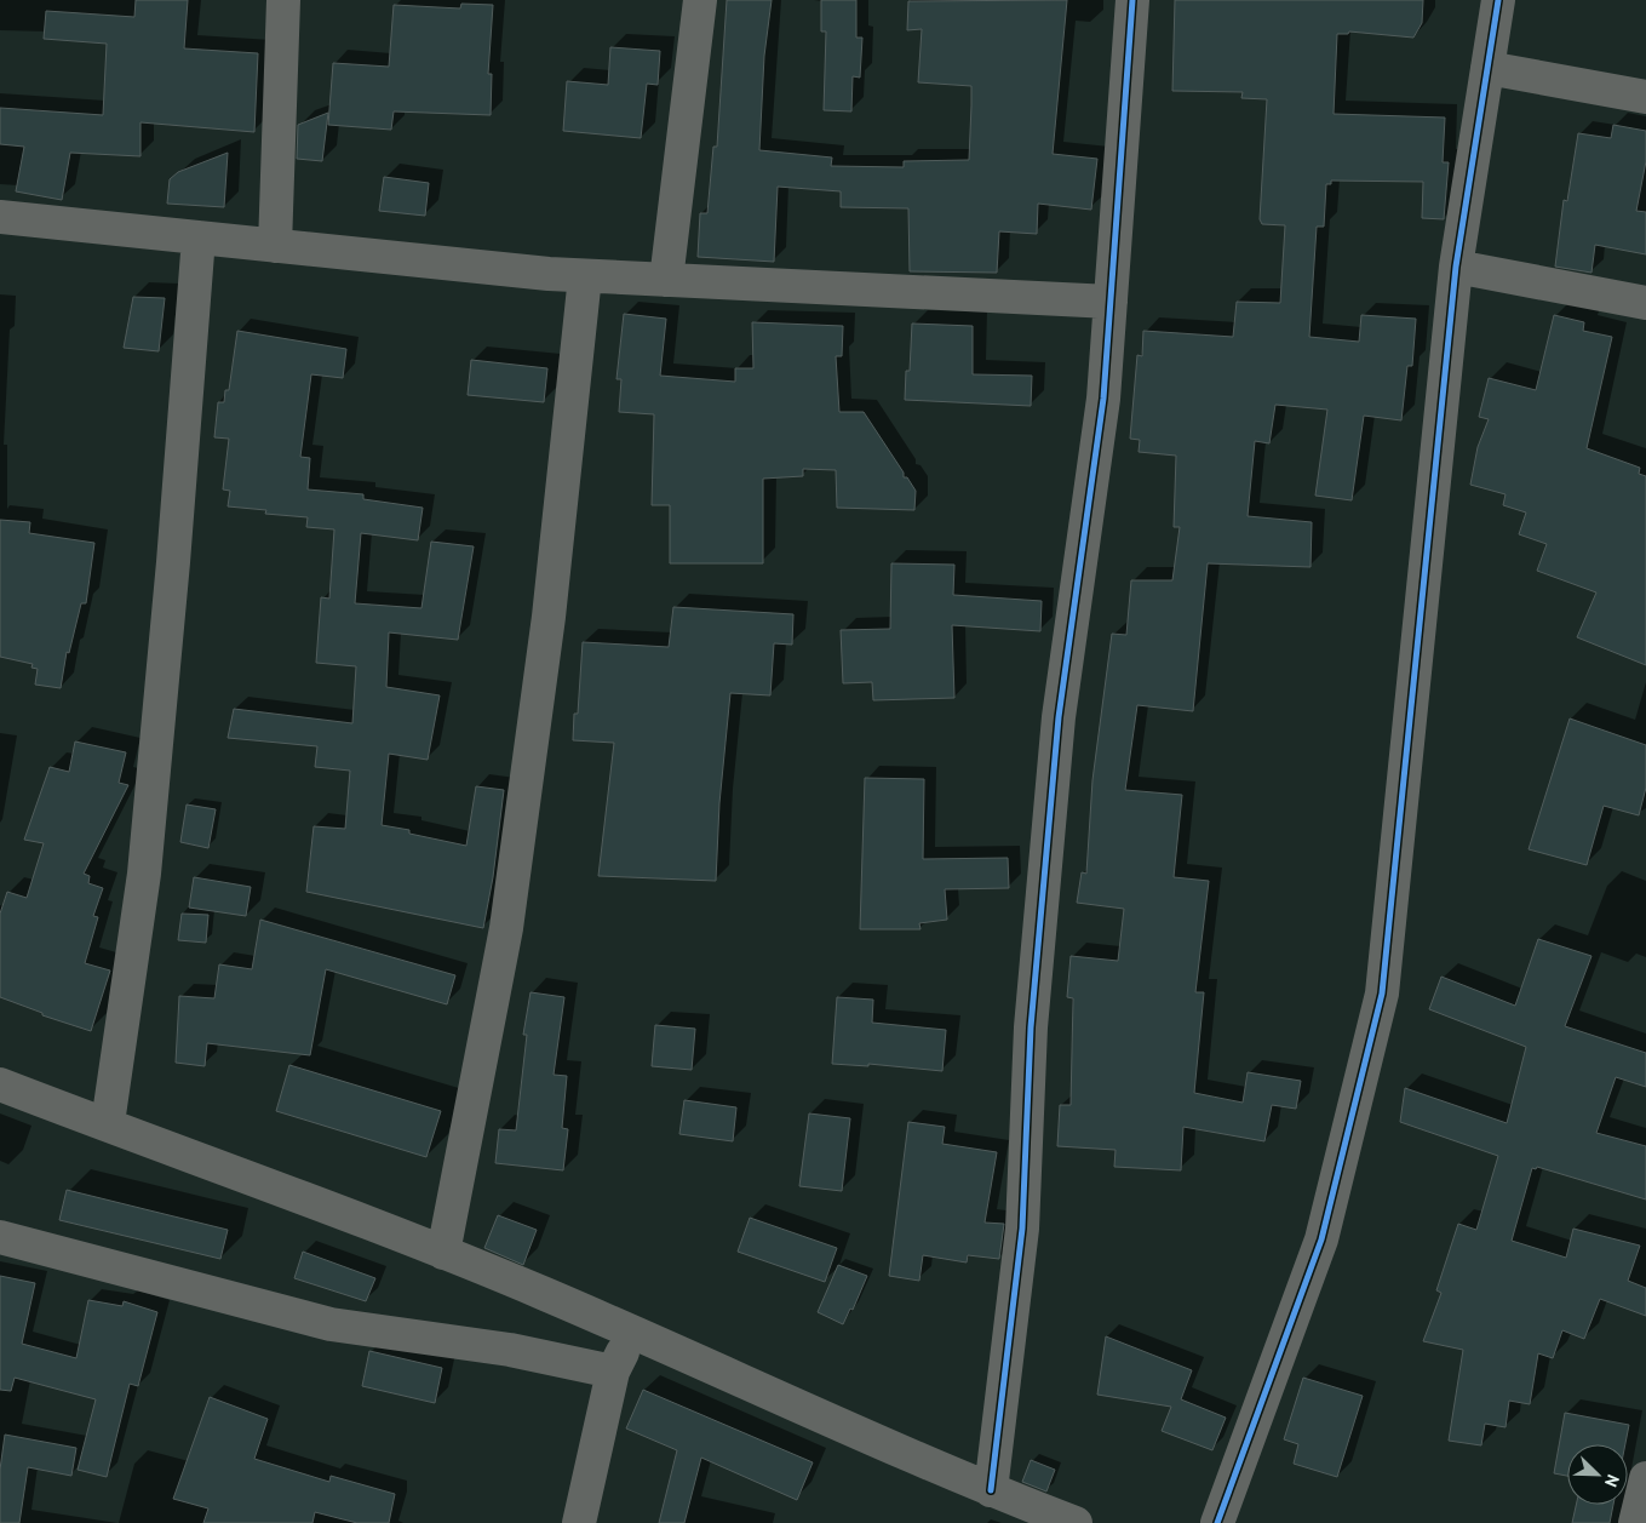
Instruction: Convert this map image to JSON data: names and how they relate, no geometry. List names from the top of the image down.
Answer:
{
  "north": "bottom right"
}
